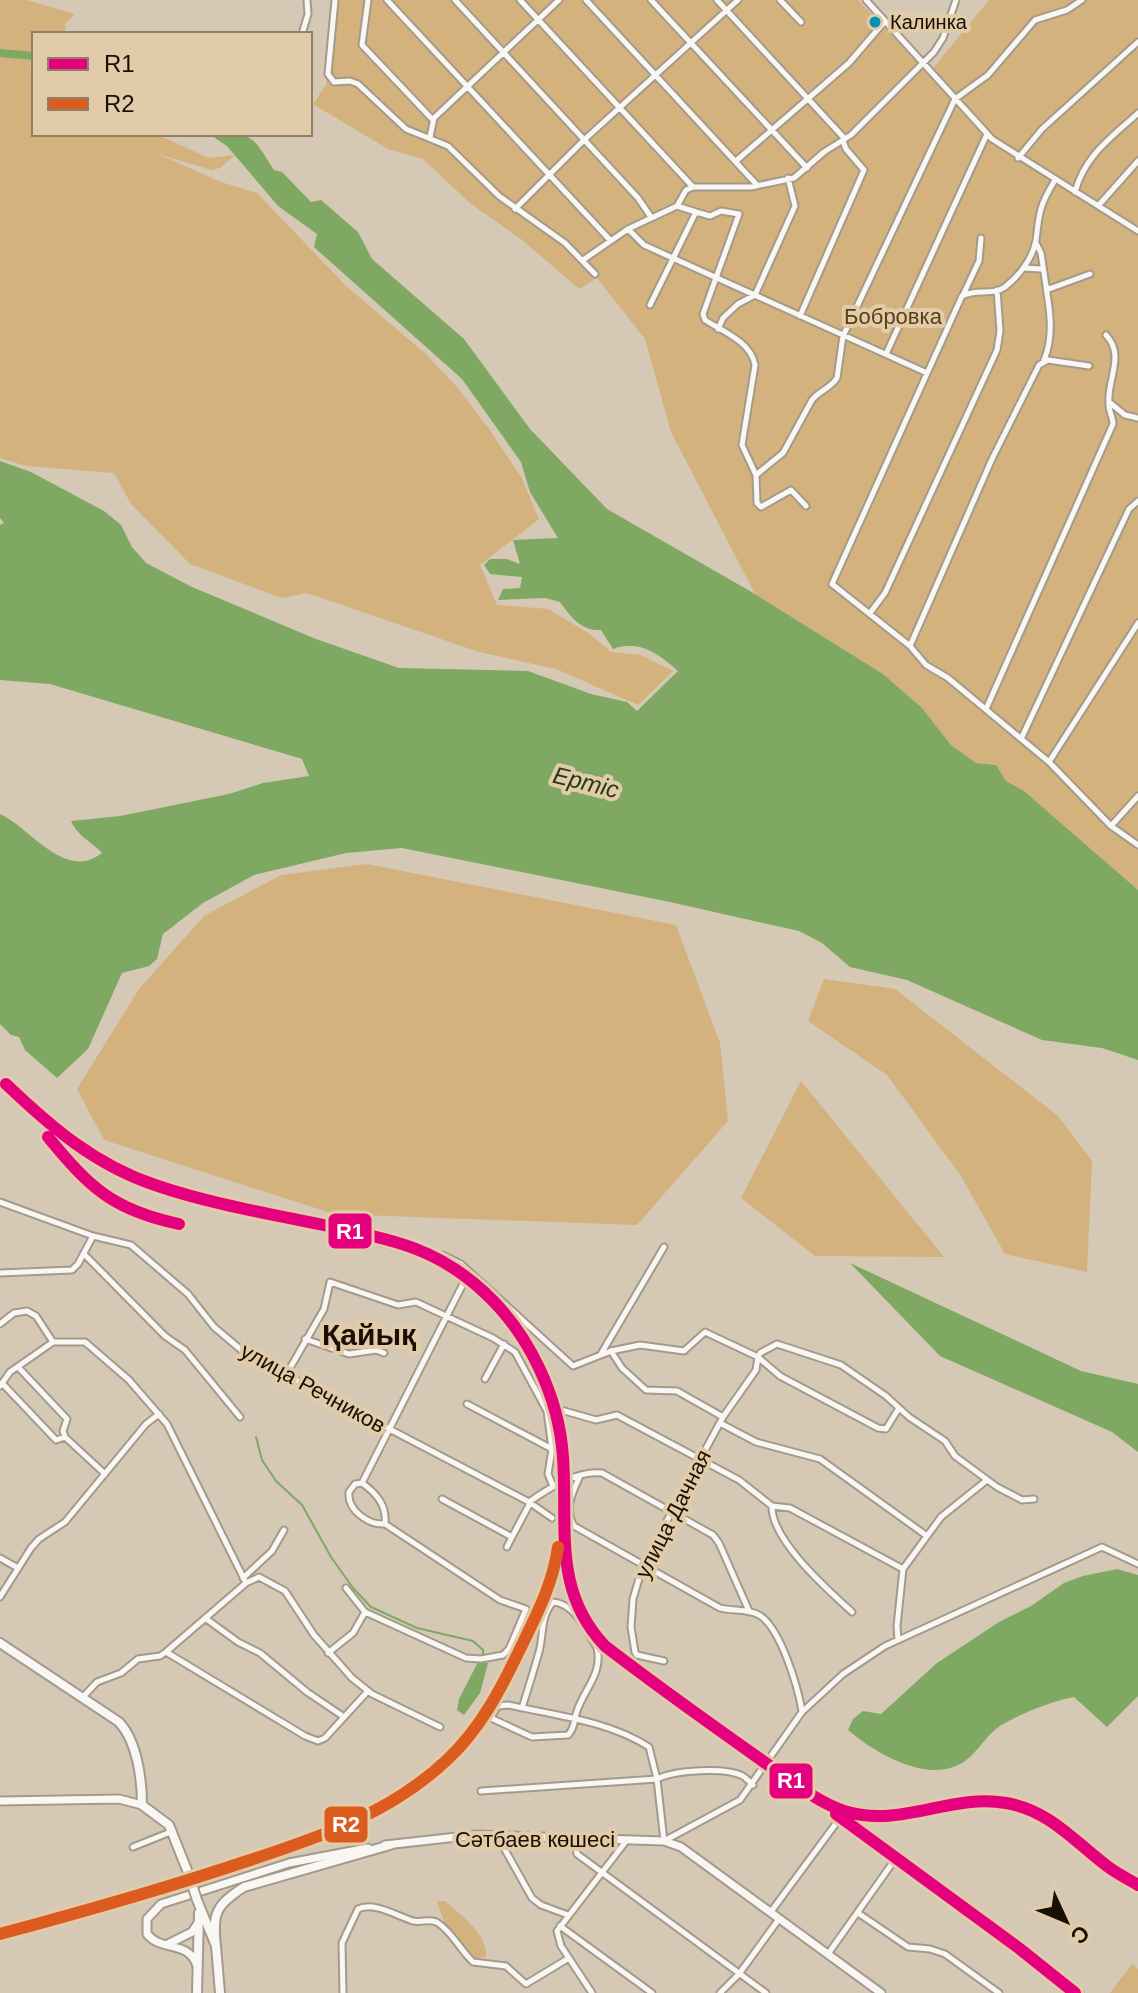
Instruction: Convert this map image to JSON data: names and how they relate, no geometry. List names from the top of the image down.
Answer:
{
  "streets": {
    "main road": ["Сәтбаев көшесі"],
    "street": ["улица Речников", "улица Дачная"]
  },
  "districts": ["Қайық"],
  "water": ["Ертіс"],
  "parks": ["Бобровка"],
  "places": ["Калинка"],
  "lines": ["transit line R1", "transit line R2"],
  "legend": ["R1", "R2"],
  "north": "bottom right"
}
